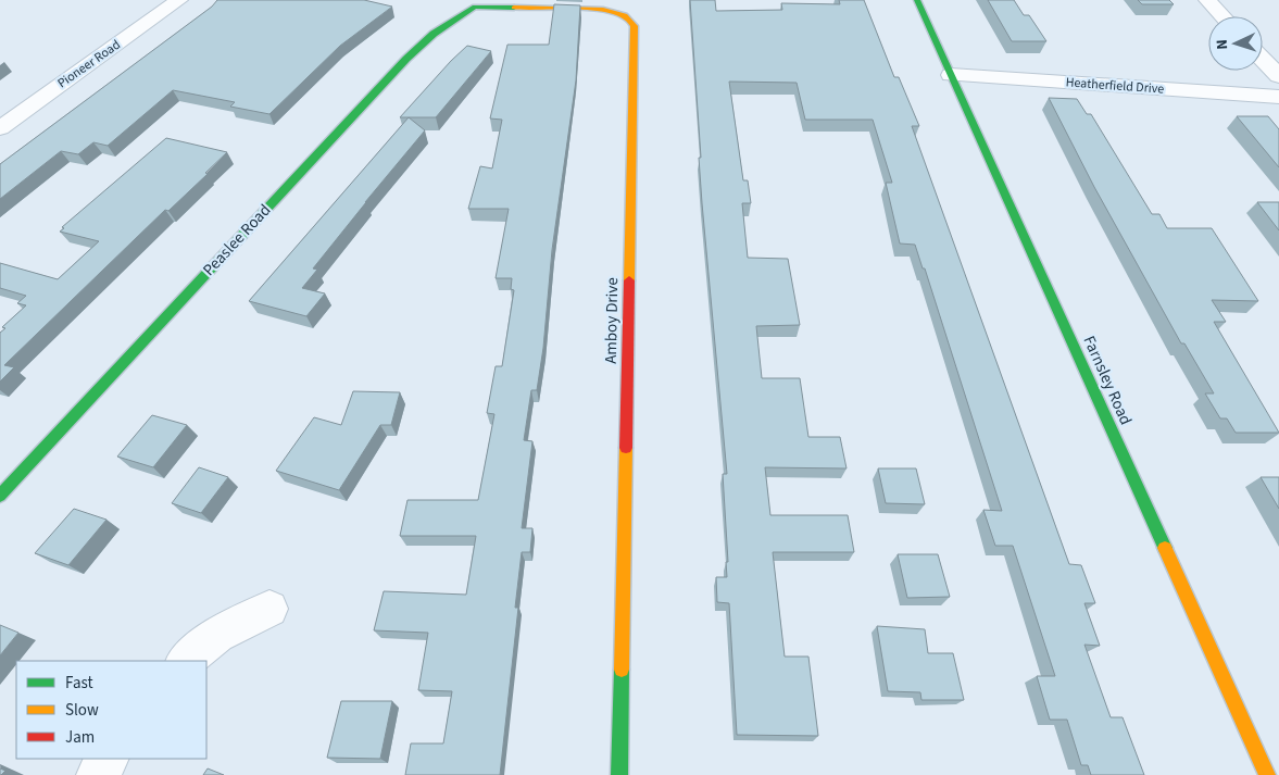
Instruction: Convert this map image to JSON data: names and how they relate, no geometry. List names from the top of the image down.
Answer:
{
  "streets": {
    "street": [
      "Pioneer Road",
      "Heatherfield Drive",
      "Peaslee Road",
      "Amboy Drive",
      "Farnsley Road"
    ]
  },
  "crossings": [
    ["Heatherfield Drive", "Farnsley Road"],
    ["Peaslee Road", "Amboy Drive"]
  ],
  "legend": ["Fast", "Slow", "Jam"],
  "north": "left"
}
